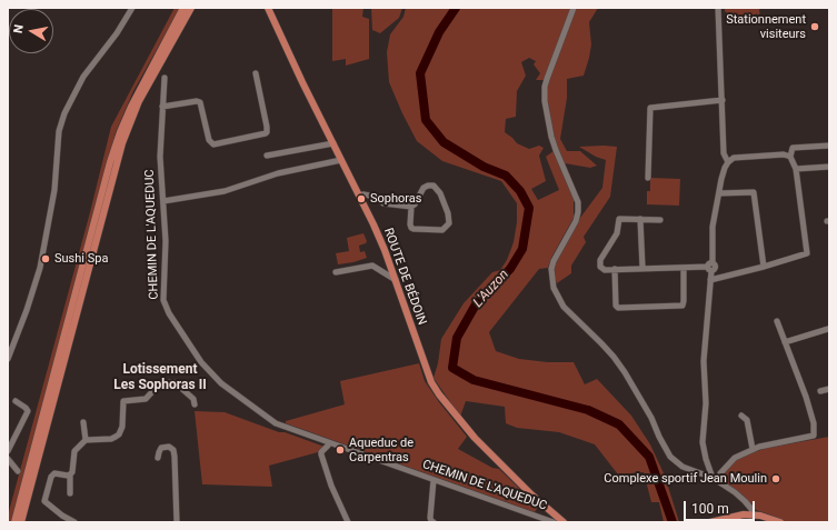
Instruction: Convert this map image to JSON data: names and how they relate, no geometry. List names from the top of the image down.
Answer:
{
  "streets": {
    "main road": ["ROUTE DE BÉDOIN"],
    "street": ["CHEMIN DE L'AQUEDUC"]
  },
  "districts": ["Lotissement Les Sophoras II"],
  "water": ["L'Auzon"],
  "places": [
    "Stationnement visiteurs",
    "Sophoras",
    "Sushi Spa",
    "Aqueduc de Carpentras",
    "Complexe sportif Jean Moulin"
  ],
  "scale_bar": "100 m",
  "north": "left"
}
